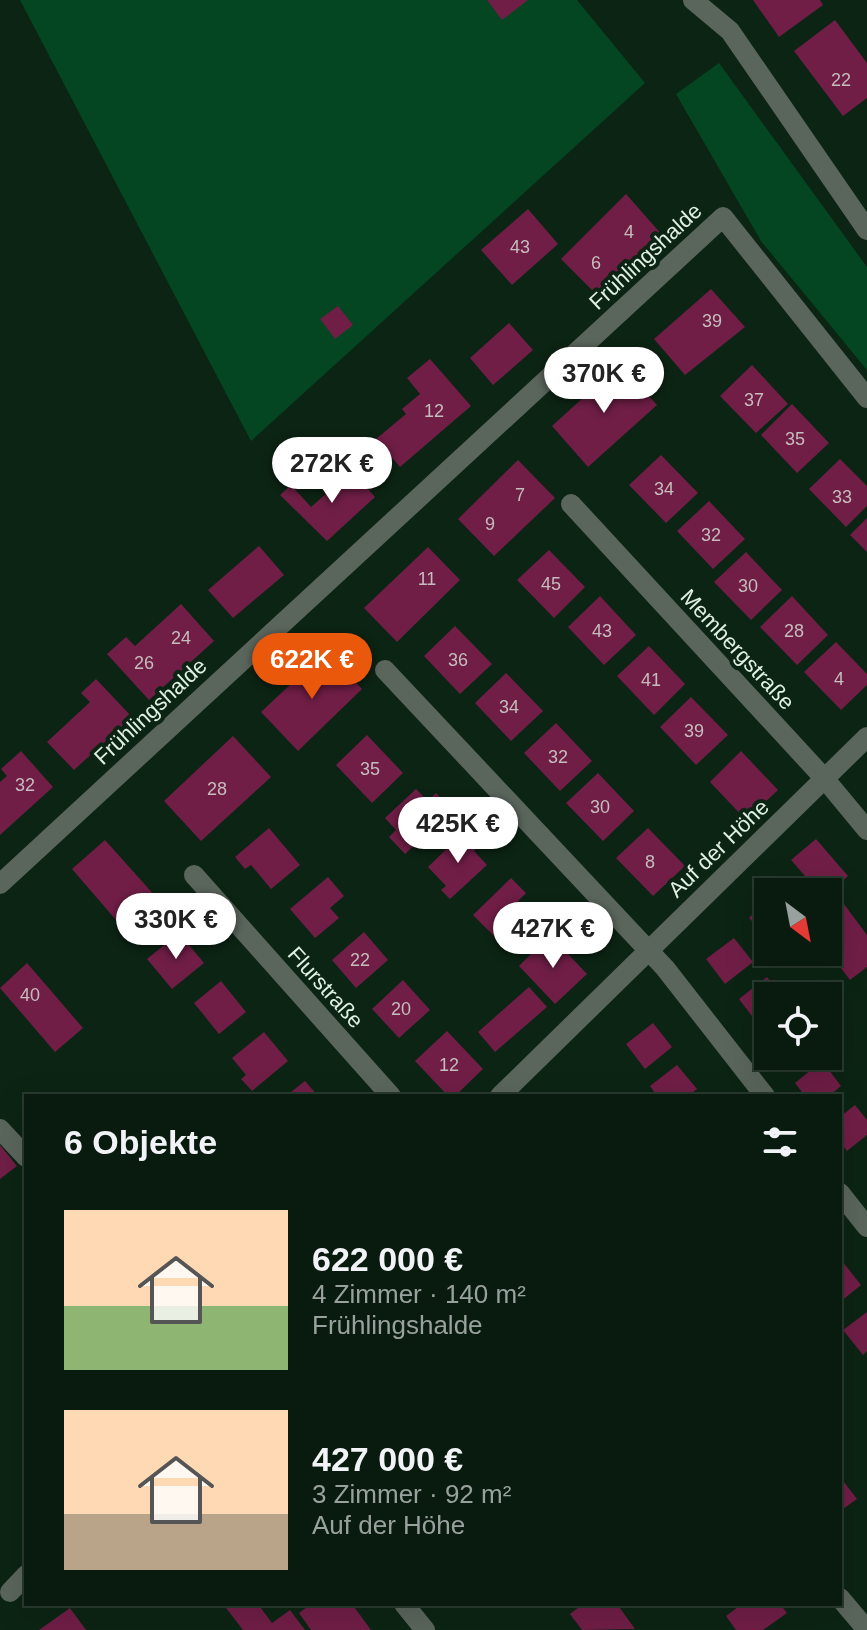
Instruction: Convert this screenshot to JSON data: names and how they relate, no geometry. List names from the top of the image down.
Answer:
{
  "streets": {
    "street": [
      "Frühlingshalde",
      "Membergstraße",
      "Auf der Höhe",
      "Flurstraße"
    ]
  },
  "crossings": [
    ["Membergstraße", "Auf der Höhe"]
  ],
  "house_numbers": [
    "22",
    "4",
    "43",
    "6",
    "39",
    "37",
    "12",
    "35",
    "34",
    "7",
    "33",
    "9",
    "32",
    "11",
    "45",
    "30",
    "43",
    "28",
    "24",
    "36",
    "26",
    "4",
    "41",
    "34",
    "39",
    "32",
    "35",
    "32",
    "28",
    "30",
    "8",
    "22",
    "40",
    "20",
    "12"
  ],
  "north": "bottom right",
  "page": {
    "price": [
      "370K €",
      "272K €",
      "622K €",
      "425K €",
      "330K €",
      "427K €"
    ],
    "heading": "6 Objekte",
    "list": [
      {
        "name": "622 000 €",
        "note": "4 Zimmer · 140 m² · Frühlingshalde"
      },
      {
        "name": "427 000 €",
        "note": "3 Zimmer · 92 m² · Auf der Höhe"
      }
    ]
  }
}
